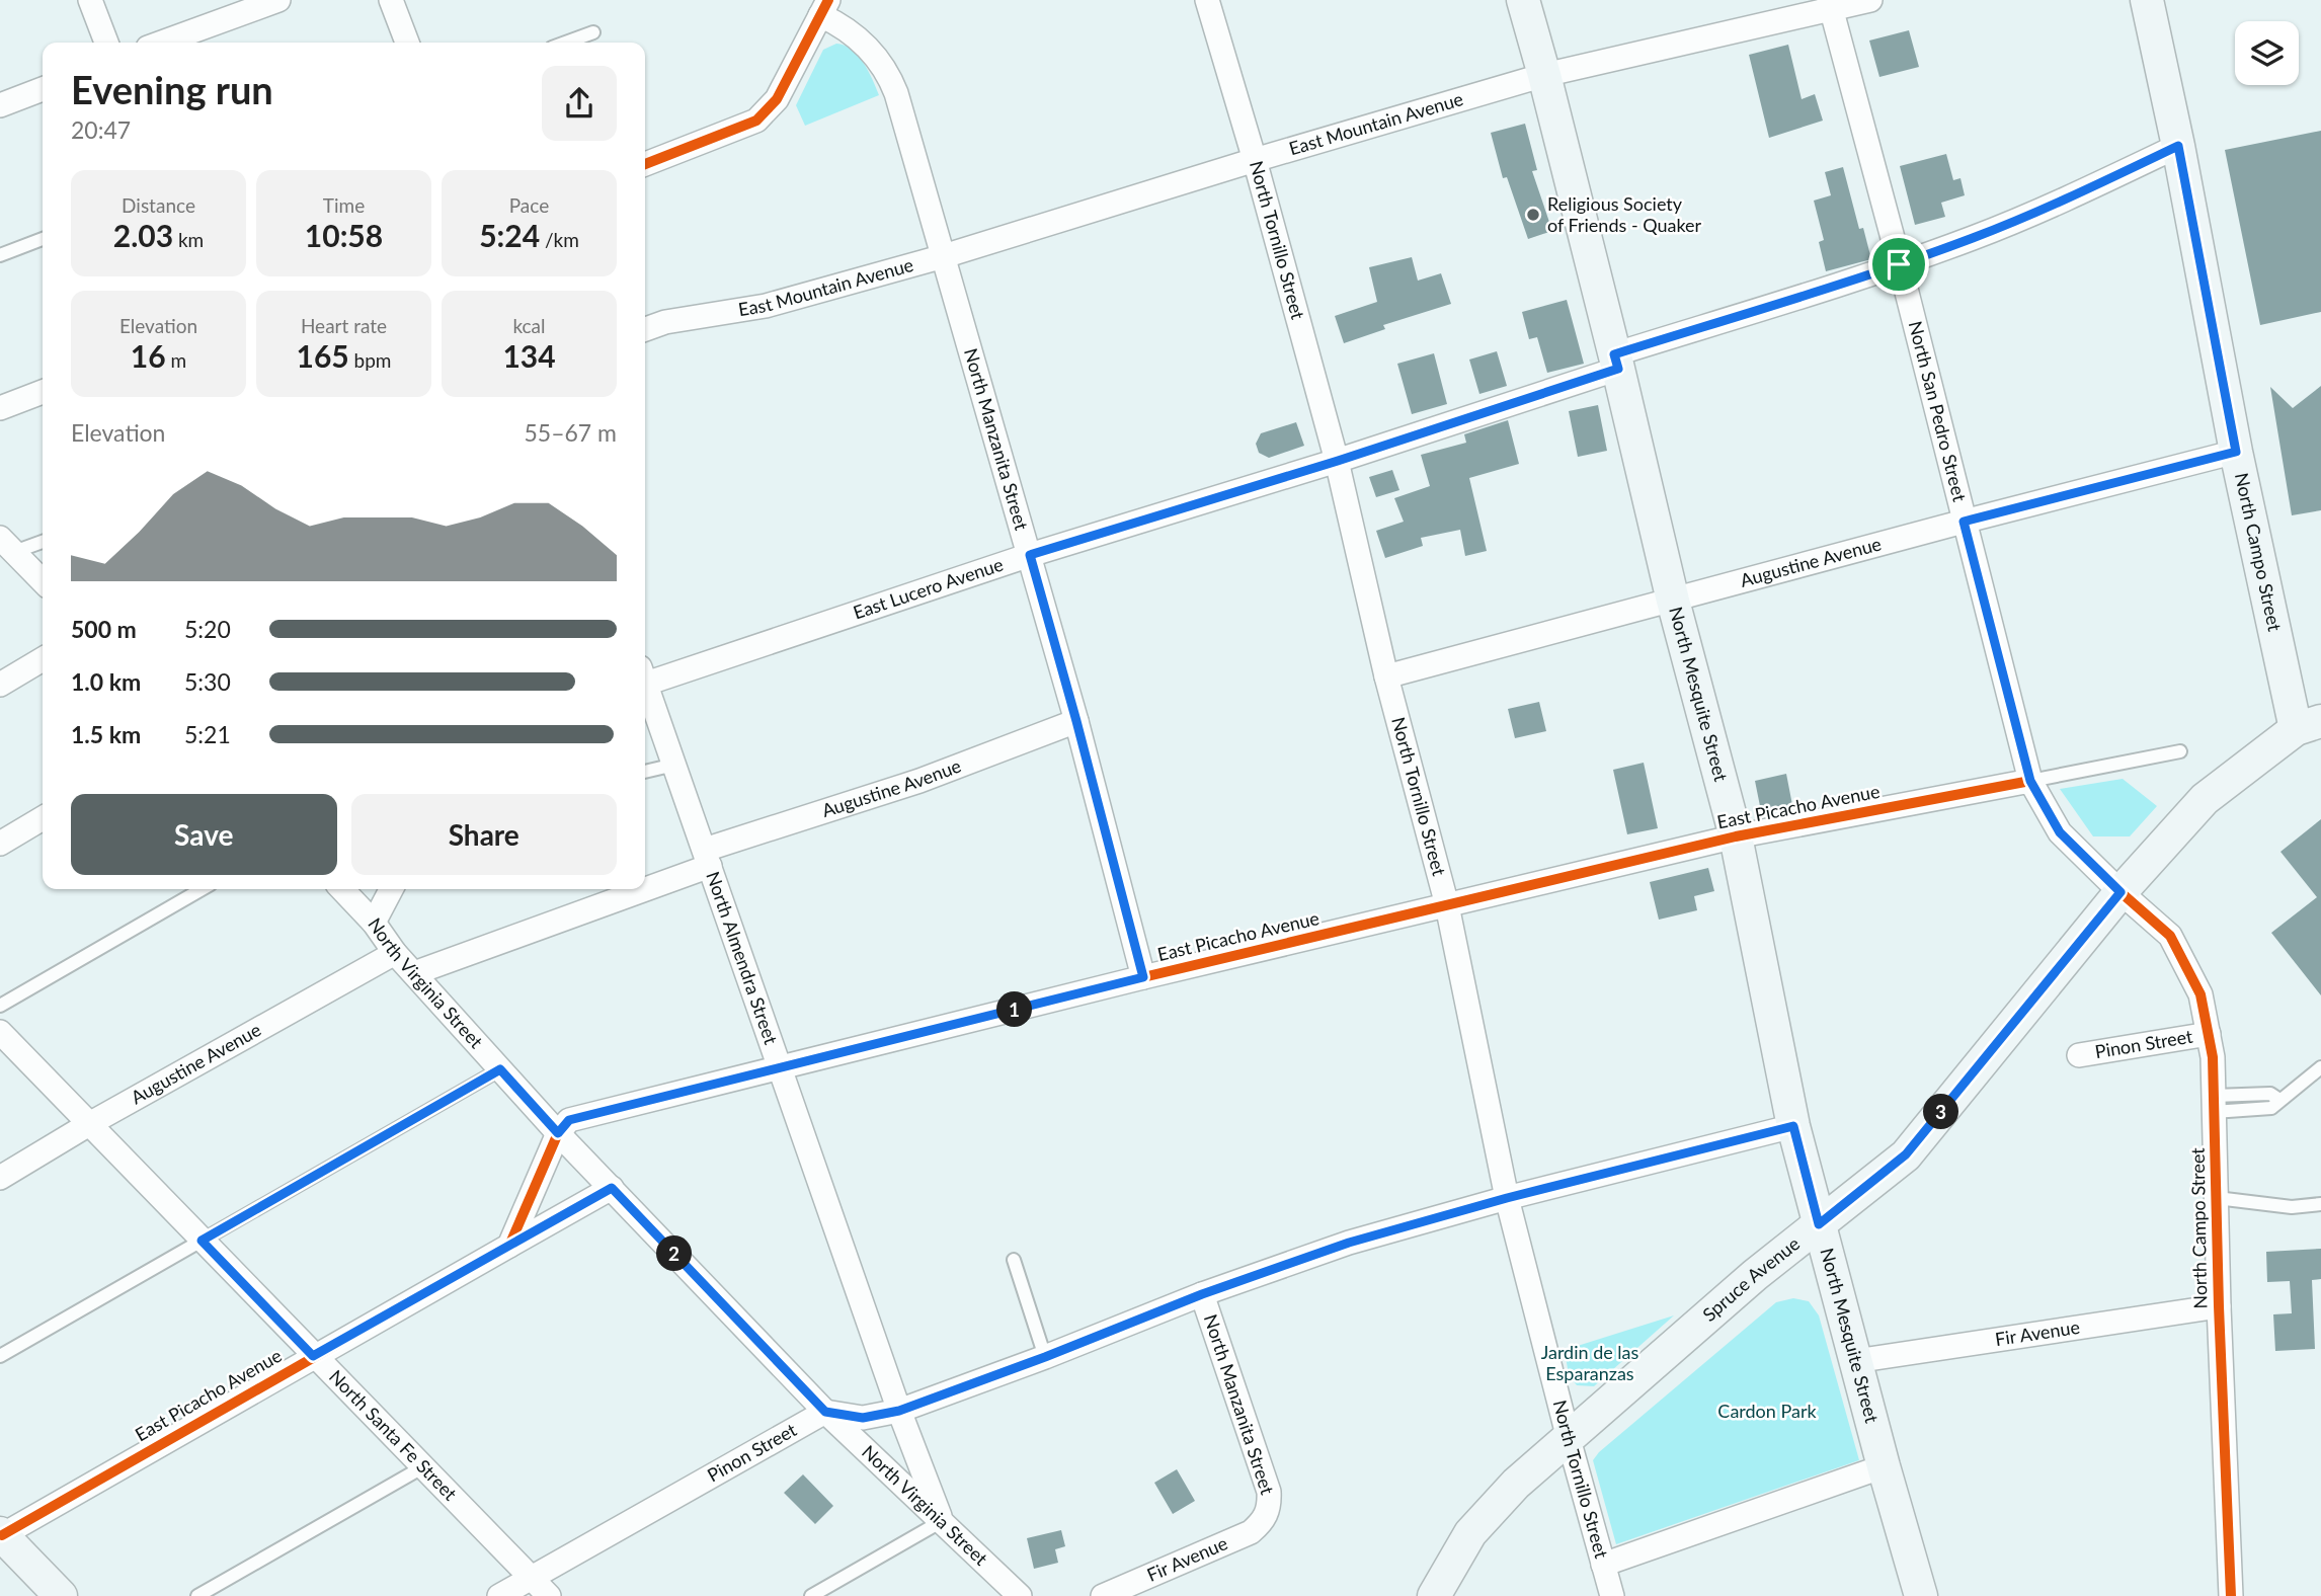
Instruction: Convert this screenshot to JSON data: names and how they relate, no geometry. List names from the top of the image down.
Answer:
{
  "streets": {
    "street": [
      "East Mountain Avenue",
      "North Tornillo Street",
      "North San Pedro Street",
      "North Manzanita Street",
      "North Campo Street",
      "Augustine Avenue",
      "East Lucero Avenue",
      "North Mesquite Street",
      "East Picacho Avenue",
      "North Almendra Street",
      "North Virginia Street",
      "Pinon Street",
      "Spruce Avenue",
      "Fir Avenue",
      "North Santa Fe Street"
    ]
  },
  "crossings": [
    ["East Mountain Avenue", "North Tornillo Street"],
    ["East Mountain Avenue", "North San Pedro Street"],
    ["East Mountain Avenue", "North Manzanita Street"],
    ["East Mountain Avenue", "North Mesquite Street"],
    ["North Tornillo Street", "Augustine Avenue"],
    ["North Tornillo Street", "East Lucero Avenue"],
    ["North Tornillo Street", "East Picacho Avenue"],
    ["North Tornillo Street", "Spruce Avenue"],
    ["North San Pedro Street", "Augustine Avenue"],
    ["North San Pedro Street", "East Lucero Avenue"],
    ["North San Pedro Street", "East Picacho Avenue"],
    ["North Manzanita Street", "Augustine Avenue"],
    ["North Manzanita Street", "East Lucero Avenue"],
    ["North Manzanita Street", "East Picacho Avenue"],
    ["North Manzanita Street", "Fir Avenue"],
    ["North Campo Street", "Augustine Avenue"],
    ["North Campo Street", "East Lucero Avenue"],
    ["North Campo Street", "Pinon Street"],
    ["North Campo Street", "Spruce Avenue"],
    ["North Campo Street", "Fir Avenue"],
    ["Augustine Avenue", "North Mesquite Street"],
    ["Augustine Avenue", "North Almendra Street"],
    ["Augustine Avenue", "North Virginia Street"],
    ["Augustine Avenue", "North Santa Fe Street"],
    ["East Lucero Avenue", "North Mesquite Street"],
    ["North Mesquite Street", "East Picacho Avenue"],
    ["North Mesquite Street", "Spruce Avenue"],
    ["North Mesquite Street", "Fir Avenue"],
    ["East Picacho Avenue", "North Almendra Street"],
    ["East Picacho Avenue", "North Virginia Street"],
    ["East Picacho Avenue", "North Santa Fe Street"],
    ["North Almendra Street", "North Virginia Street"],
    ["North Virginia Street", "Pinon Street"],
    ["Pinon Street", "North Santa Fe Street"]
  ],
  "parks": ["Jardin de las Esparanzas", "Cardon Park"],
  "places": ["Religious Society of Friends - Quaker"],
  "page": {
    "heading": ["Evening run", "20:47"],
    "stats": [
      ["Distance", "2.03 km"],
      ["Time", "10:58"],
      ["Pace", "5:24 /km"],
      ["Elevation", "16 m"],
      ["Heart rate", "165 bpm"],
      ["kcal", "134"]
    ],
    "chart": ["Elevation", "55–67 m"],
    "list": [
      {
        "name": "500 m",
        "note": "5:20"
      },
      {
        "name": "1.0 km",
        "note": "5:30"
      },
      {
        "name": "1.5 km",
        "note": "5:21"
      }
    ],
    "buttons": ["Save", "Share"],
    "pins": ["1", "3", "2"]
  }
}
